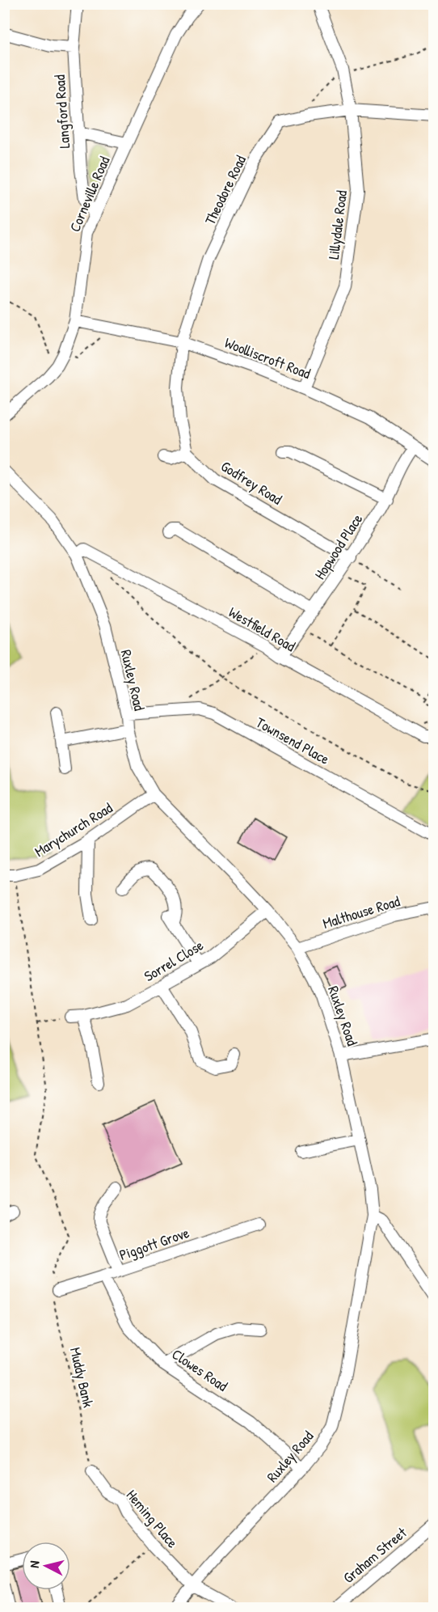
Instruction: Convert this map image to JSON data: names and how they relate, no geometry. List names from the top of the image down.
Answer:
{
  "streets": {
    "street": [
      "Langford Road",
      "Theodore Road",
      "Corneville Road",
      "Lillydale Road",
      "Woolliscroft Road",
      "Godfrey Road",
      "Hopwood Place",
      "Westfield Road",
      "Ruxley Road",
      "Townsend Place",
      "Marychurch Road",
      "Malthouse Road",
      "Sorrel Close",
      "Piggott Grove",
      "Clowes Road",
      "Heming Place",
      "Graham Street"
    ],
    "path": ["Muddy Bank"]
  },
  "crossings": [
    ["Langford Road", "Corneville Road"],
    ["Theodore Road", "Lillydale Road"],
    ["Theodore Road", "Woolliscroft Road"],
    ["Corneville Road", "Woolliscroft Road"],
    ["Lillydale Road", "Woolliscroft Road"],
    ["Woolliscroft Road", "Hopwood Place"],
    ["Godfrey Road", "Hopwood Place"],
    ["Hopwood Place", "Westfield Road"],
    ["Westfield Road", "Ruxley Road"],
    ["Ruxley Road", "Townsend Place"],
    ["Ruxley Road", "Marychurch Road"],
    ["Ruxley Road", "Malthouse Road"],
    ["Ruxley Road", "Sorrel Close"],
    ["Ruxley Road", "Clowes Road"],
    ["Ruxley Road", "Heming Place"],
    ["Marychurch Road", "Muddy Bank"],
    ["Piggott Grove", "Clowes Road"],
    ["Piggott Grove", "Muddy Bank"],
    ["Muddy Bank", "Heming Place"]
  ],
  "north": "left"
}
